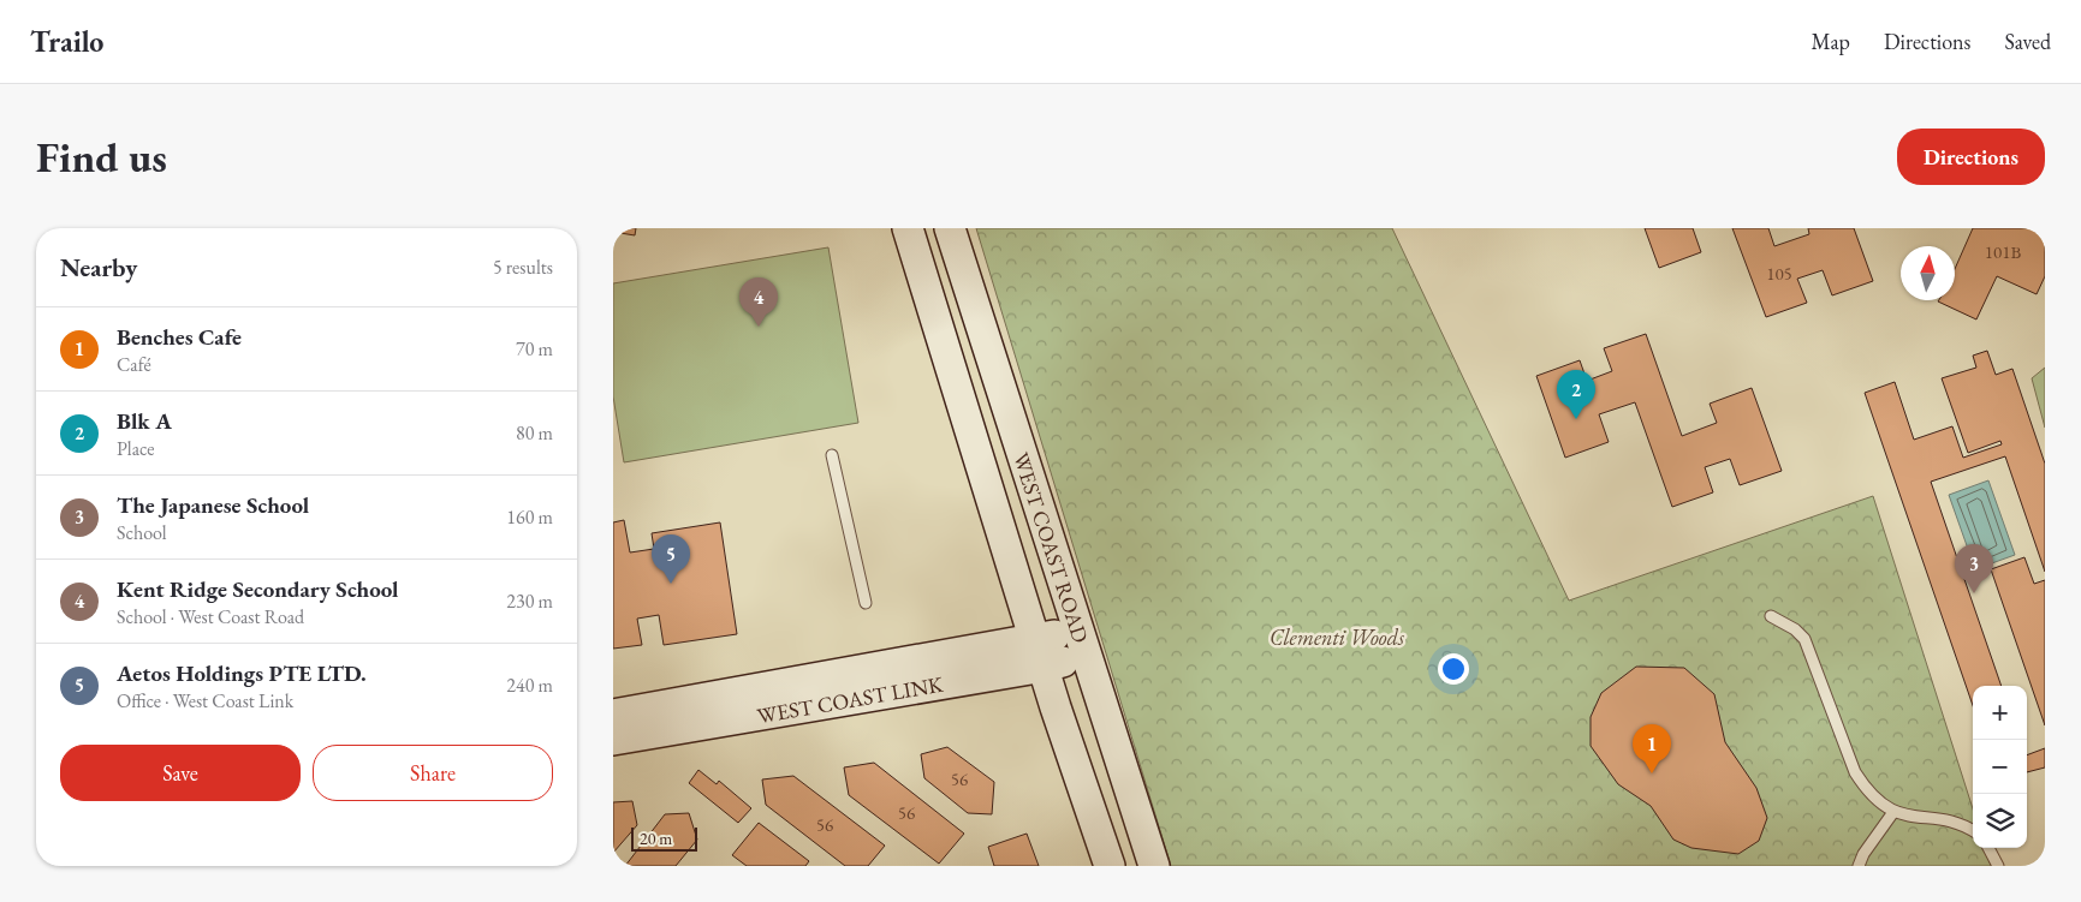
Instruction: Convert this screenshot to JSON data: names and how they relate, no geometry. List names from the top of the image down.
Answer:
{
  "streets": {
    "main road": ["WEST COAST ROAD", "WEST COAST LINK"]
  },
  "crossings": [
    ["WEST COAST ROAD", "WEST COAST LINK"]
  ],
  "parks": ["Clementi Woods"],
  "house_numbers": [
    "101B",
    "105",
    "56",
    "56",
    "56"
  ],
  "scale_bar": "20 m",
  "north": "top",
  "page": {
    "header": "Trailo",
    "nav": ["Map", "Directions", "Saved"],
    "buttons": [
      "Directions",
      ["Save", "Share"]
    ],
    "title": "Find us",
    "heading": ["Nearby", "5 results"],
    "pins": [
      "4",
      "2",
      "5",
      "3",
      "1"
    ],
    "list": [
      {
        "mark": "1",
        "name": "Benches Cafe",
        "note": "Café",
        "value": "70 m"
      },
      {
        "mark": "2",
        "name": "Blk A",
        "note": "Place",
        "value": "80 m"
      },
      {
        "mark": "3",
        "name": "The Japanese School",
        "note": "School",
        "value": "160 m"
      },
      {
        "mark": "4",
        "name": "Kent Ridge Secondary School",
        "note": "School · West Coast Road",
        "value": "230 m"
      },
      {
        "mark": "5",
        "name": "Aetos Holdings PTE LTD.",
        "note": "Office · West Coast Link",
        "value": "240 m"
      }
    ],
    "map_buttons": ["+", "−"],
    "scale": "20 m"
  }
}
